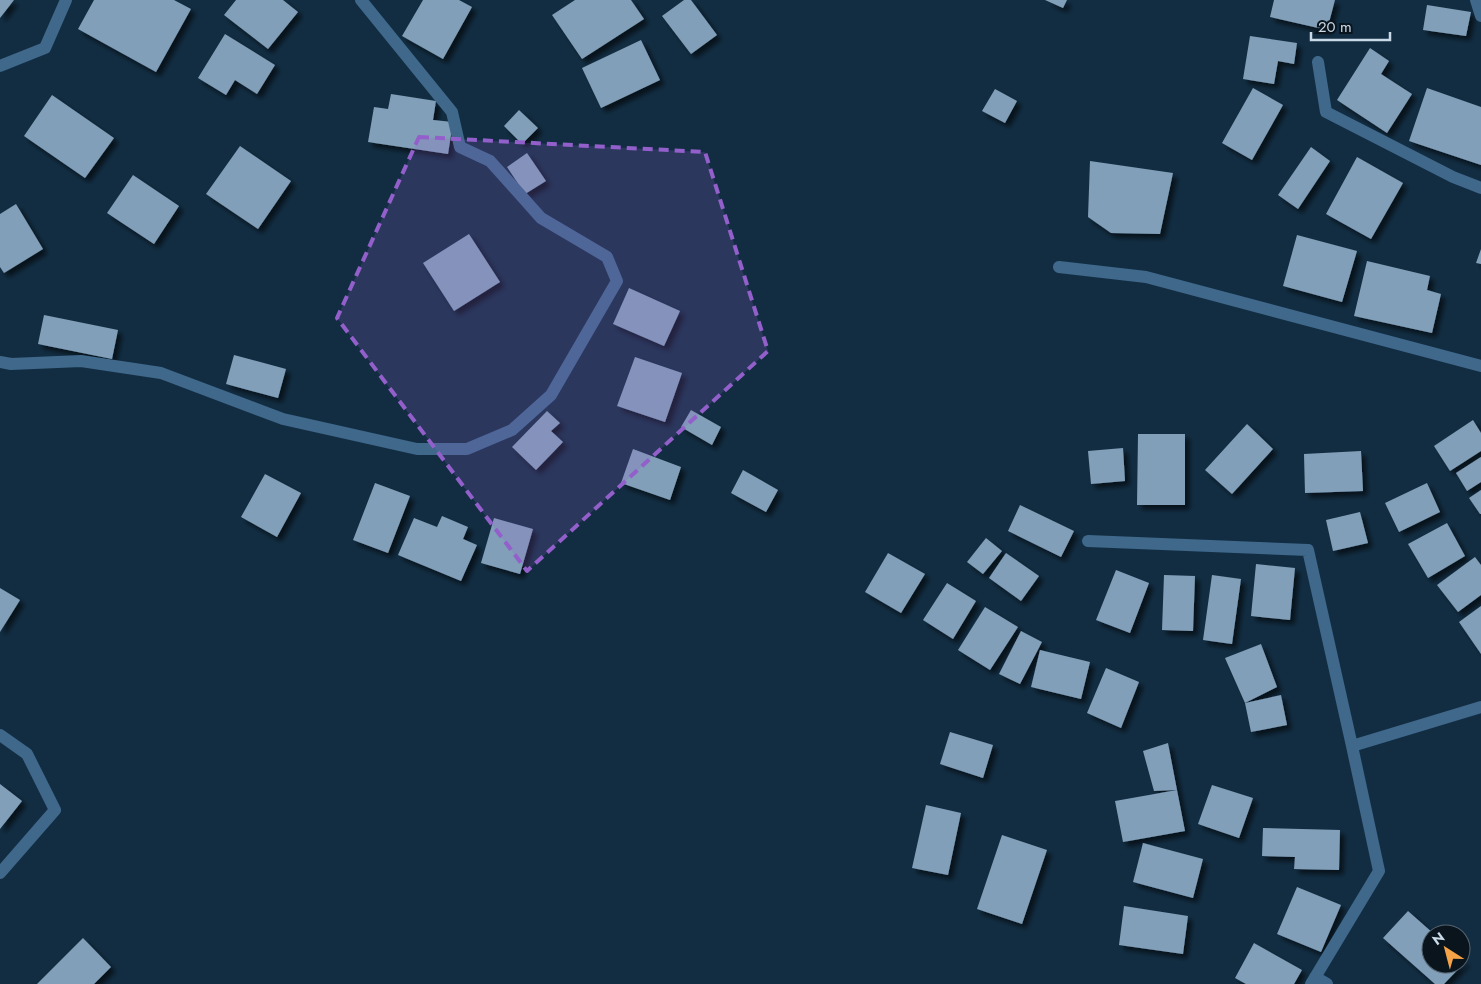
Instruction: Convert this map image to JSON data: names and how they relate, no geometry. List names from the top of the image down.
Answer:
{
  "scale_bar": "20 m",
  "north": "top left"
}
